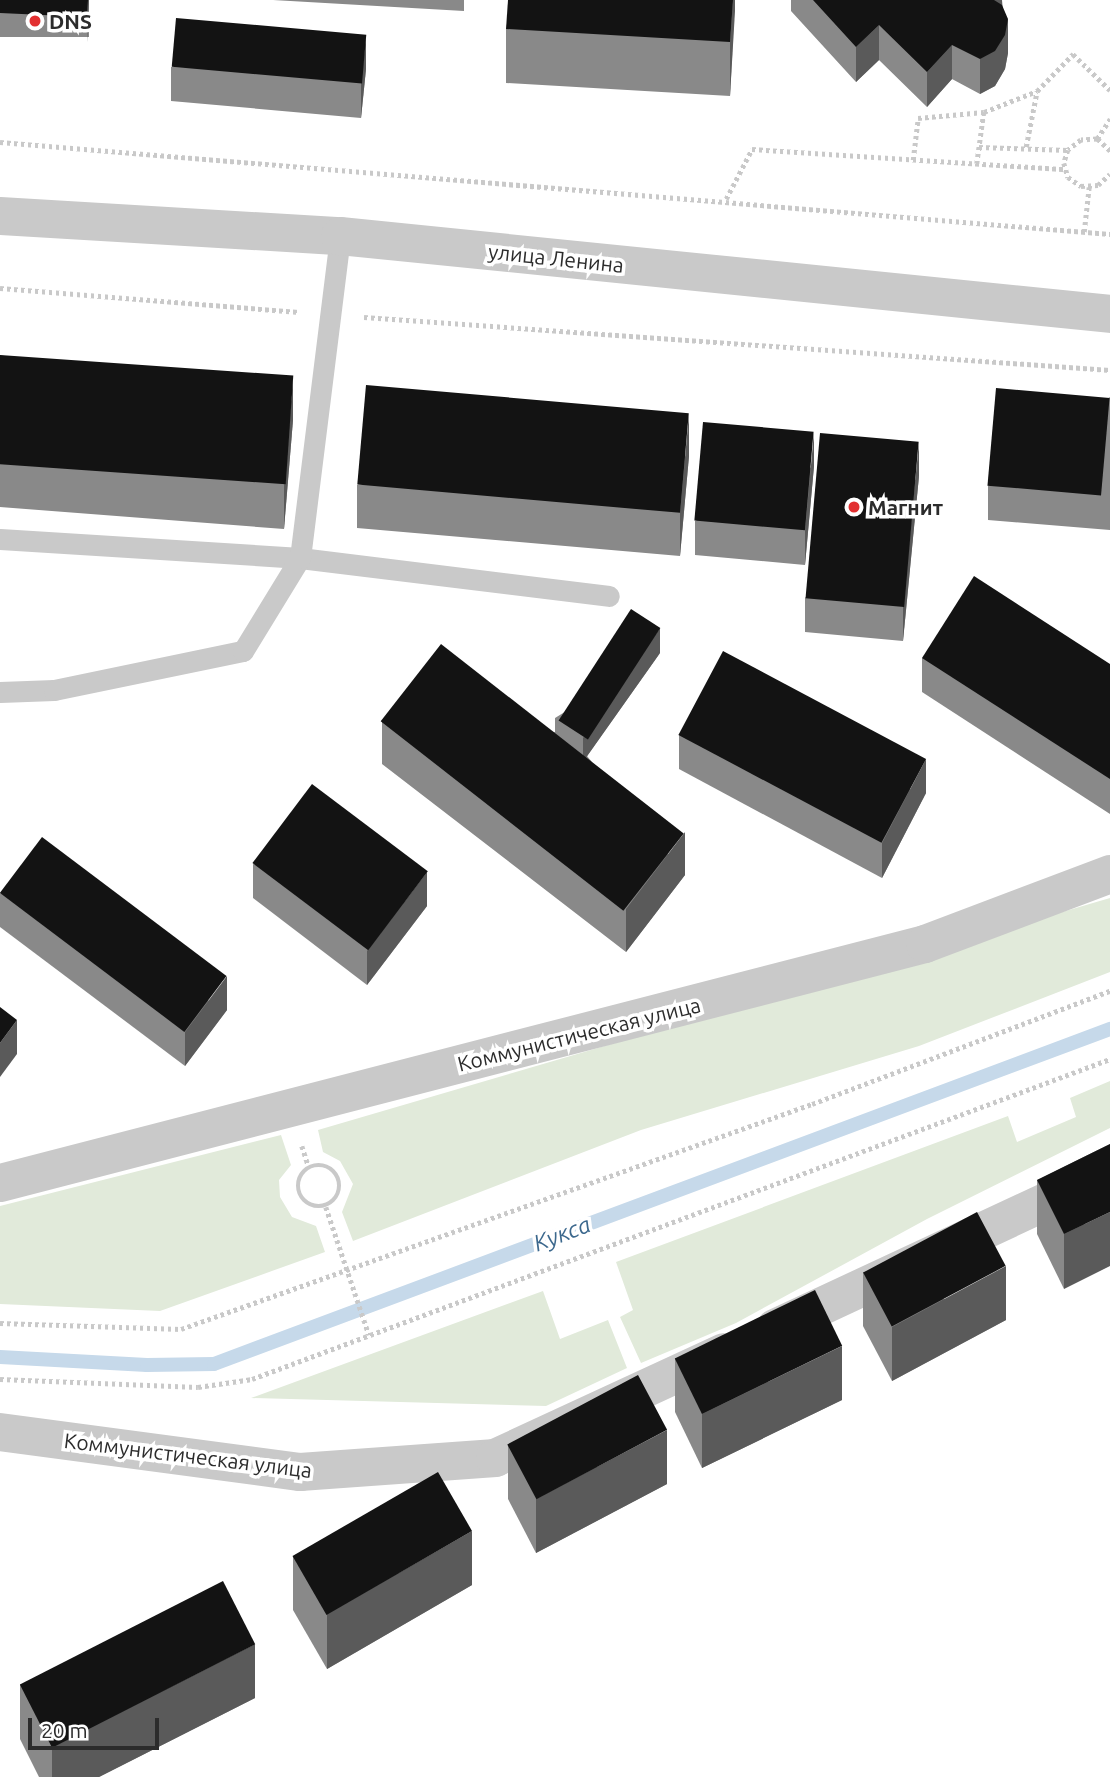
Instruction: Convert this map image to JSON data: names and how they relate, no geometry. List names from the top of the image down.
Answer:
{
  "streets": {
    "street": ["улица Ленина", "Коммунистическая улица"]
  },
  "water": ["Кукса"],
  "places": ["DNS", "Магнит"],
  "scale_bar": "20 m"
}
